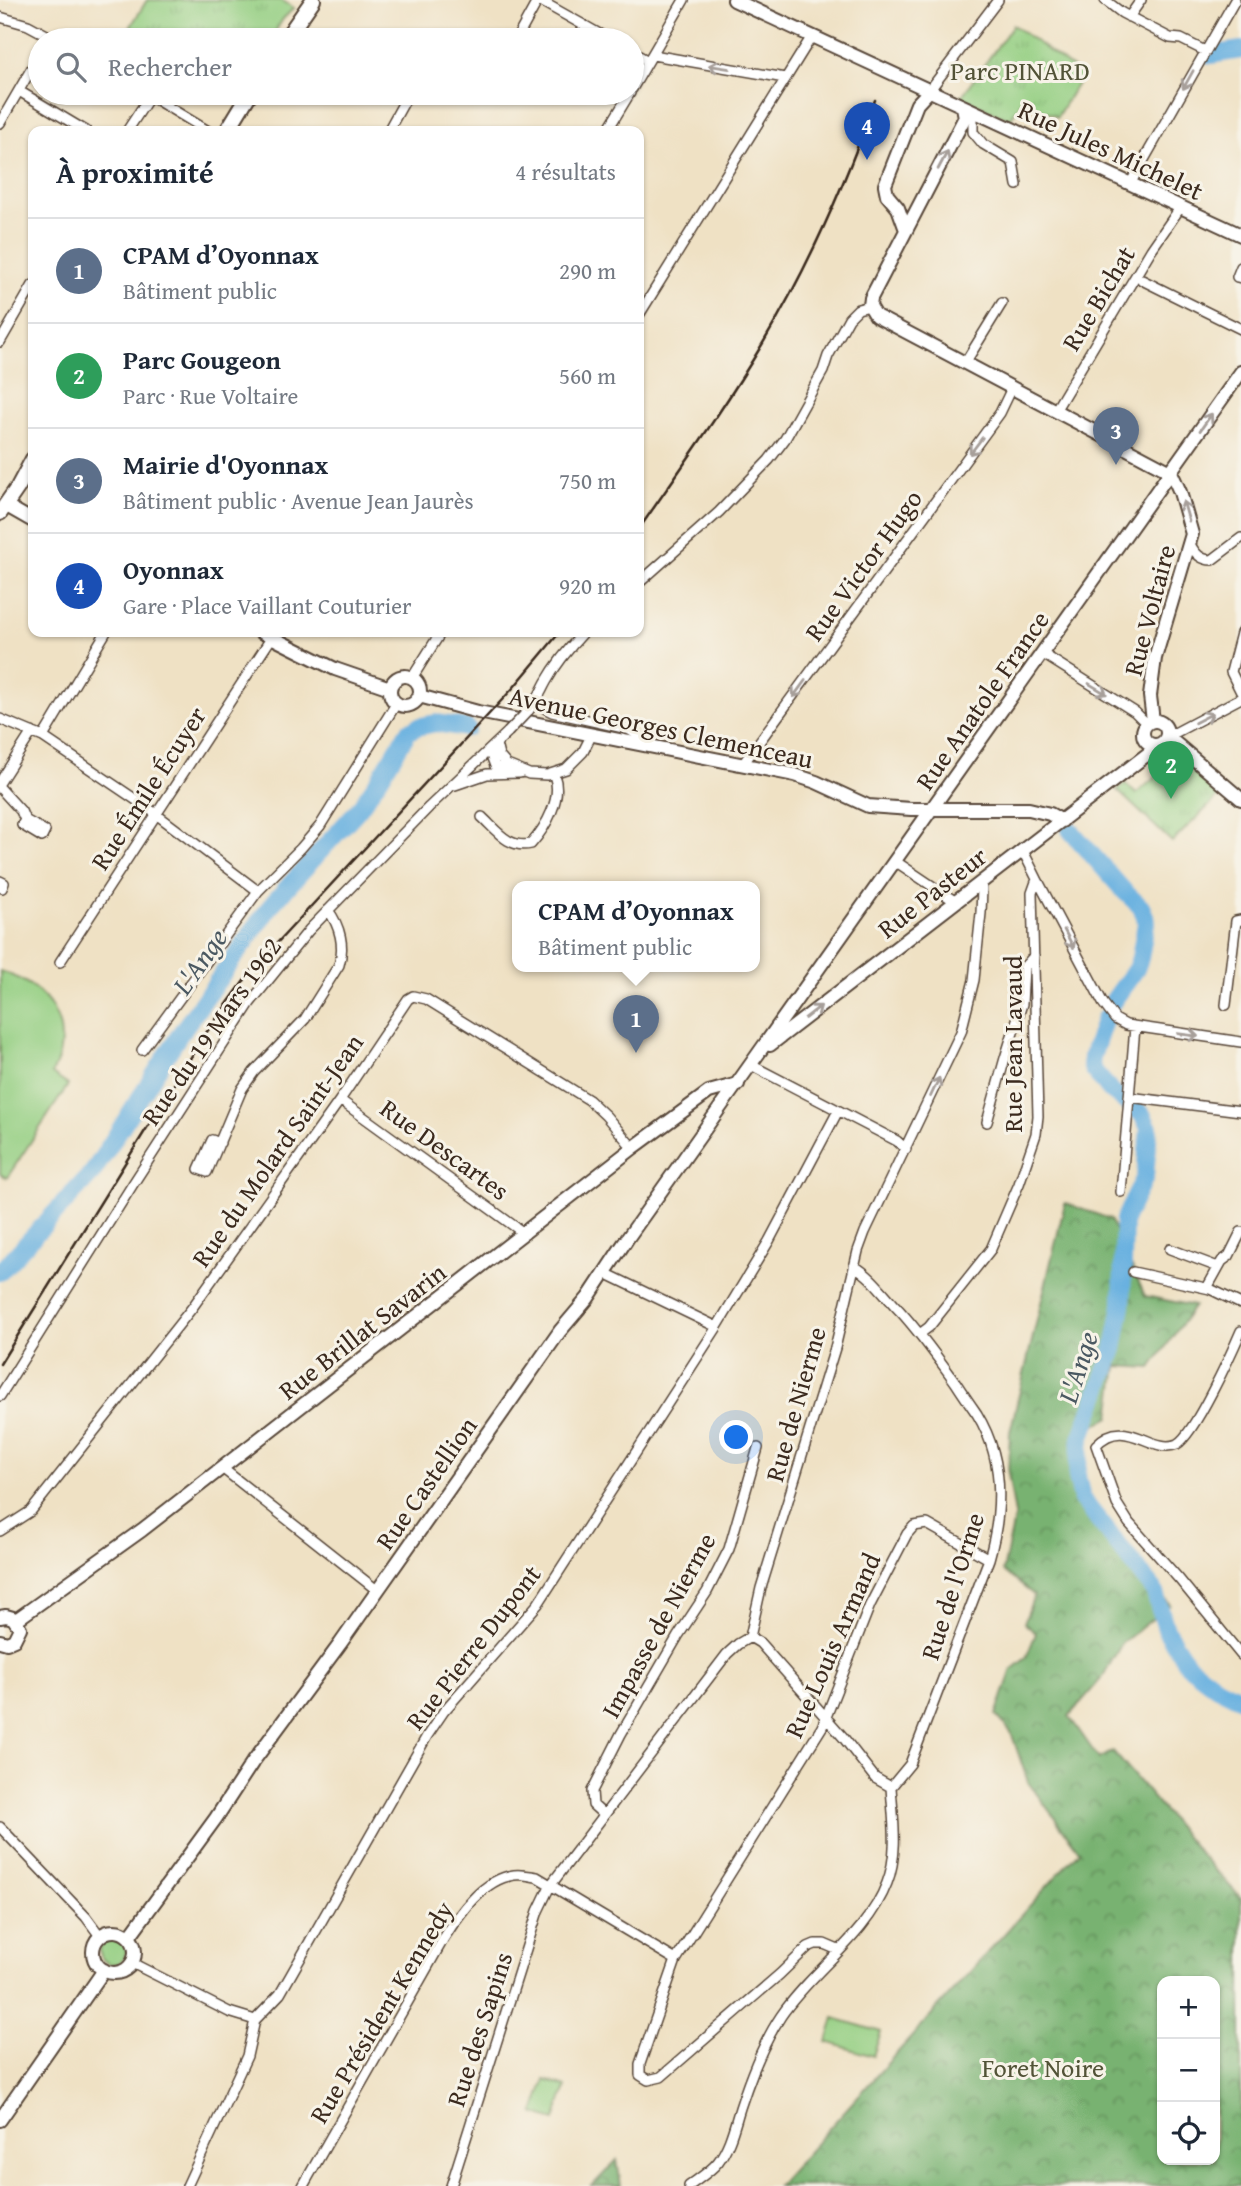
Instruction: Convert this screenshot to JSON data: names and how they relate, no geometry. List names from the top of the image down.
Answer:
{
  "streets": {
    "main road": [
      "Rue Jules Michelet",
      "Rue Voltaire",
      "Rue Anatole France",
      "Avenue Georges Clemenceau",
      "Rue Pasteur",
      "Rue Brillat Savarin",
      "Rue Castellion"
    ],
    "street": [
      "Rue Bichat",
      "Rue Victor Hugo",
      "Rue Émile Écuyer",
      "Rue du 19 Mars 1962",
      "Rue Jean Lavaud",
      "Rue Descartes",
      "Rue du Molard Saint-Jean",
      "Rue de Nierme",
      "Rue de l'Orme",
      "Impasse de Nierme",
      "Rue Louis Armand",
      "Rue Pierre Dupont",
      "Rue Président Kennedy",
      "Rue des Sapins"
    ]
  },
  "crossings": [
    ["Rue Jules Michelet", "Rue Bichat"],
    ["Rue Victor Hugo", "Avenue Georges Clemenceau"],
    ["Rue Voltaire", "Rue Anatole France"],
    ["Rue Voltaire", "Rue Pasteur"],
    ["Rue Anatole France", "Avenue Georges Clemenceau"],
    ["Rue Anatole France", "Rue Pasteur"],
    ["Rue Anatole France", "Rue Castellion"],
    ["Avenue Georges Clemenceau", "Rue Pasteur"],
    ["Rue Pasteur", "Rue de Nierme"],
    ["Rue Pasteur", "Rue Castellion"],
    ["Rue Jean Lavaud", "Rue de l'Orme"],
    ["Rue Descartes", "Rue du Molard Saint-Jean"],
    ["Rue Descartes", "Rue Brillat Savarin"],
    ["Rue du Molard Saint-Jean", "Rue Brillat Savarin"],
    ["Rue Brillat Savarin", "Rue Castellion"],
    ["Rue de Nierme", "Rue de l'Orme"],
    ["Rue de l'Orme", "Rue Louis Armand"],
    ["Rue Louis Armand", "Rue Président Kennedy"],
    ["Rue Président Kennedy", "Rue des Sapins"]
  ],
  "one_way": ["Rue Victor Hugo", "Rue Pasteur"],
  "water": ["L'Ange"],
  "parks": ["Parc PINARD", "Foret Noire"],
  "page": {
    "search": "Rechercher",
    "pins": [
      "4",
      "3",
      "2",
      "1"
    ],
    "heading": ["À proximité", "4 résultats"],
    "list": [
      {
        "mark": "1",
        "name": "CPAM d’Oyonnax",
        "note": "Bâtiment public",
        "value": "290 m"
      },
      {
        "mark": "2",
        "name": "Parc Gougeon",
        "note": "Parc · Rue Voltaire",
        "value": "560 m"
      },
      {
        "mark": "3",
        "name": "Mairie d'Oyonnax",
        "note": "Bâtiment public · Avenue Jean Jaurès",
        "value": "750 m"
      },
      {
        "mark": "4",
        "name": "Oyonnax",
        "note": "Gare · Place Vaillant Couturier",
        "value": "920 m"
      }
    ],
    "popup": ["CPAM d’Oyonnax", "Bâtiment public"],
    "map_buttons": ["+", "−"]
  }
}
